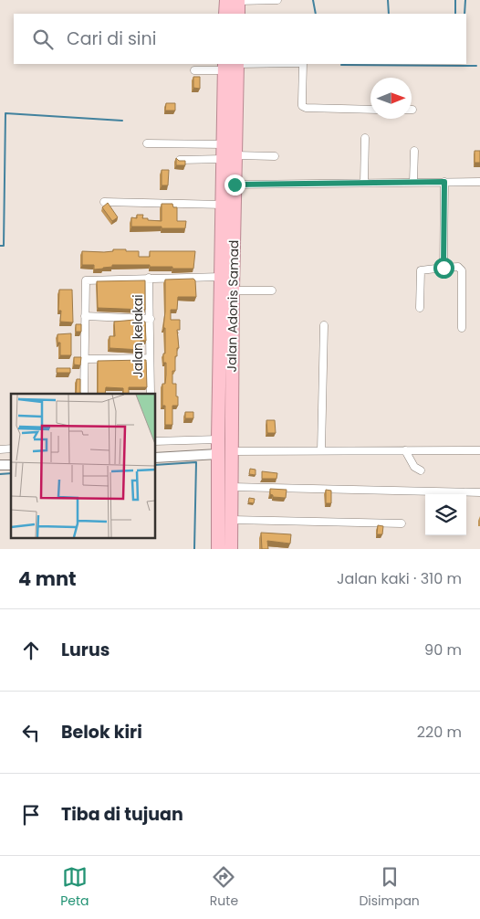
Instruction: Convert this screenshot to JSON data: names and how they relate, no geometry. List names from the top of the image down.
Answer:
{
  "streets": {
    "highway": ["Jalan Adonis Samad"],
    "street": ["Jalan kelakai"]
  },
  "north": "right",
  "page": {
    "search": "Cari di sini",
    "heading": ["4 mnt", "Jalan kaki · 310 m"],
    "list": [
      ["Lurus", "90 m"],
      ["Belok kiri", "220 m"],
      "Tiba di tujuan"
    ],
    "nav": ["Peta", "Rute", "Disimpan"]
  }
}
